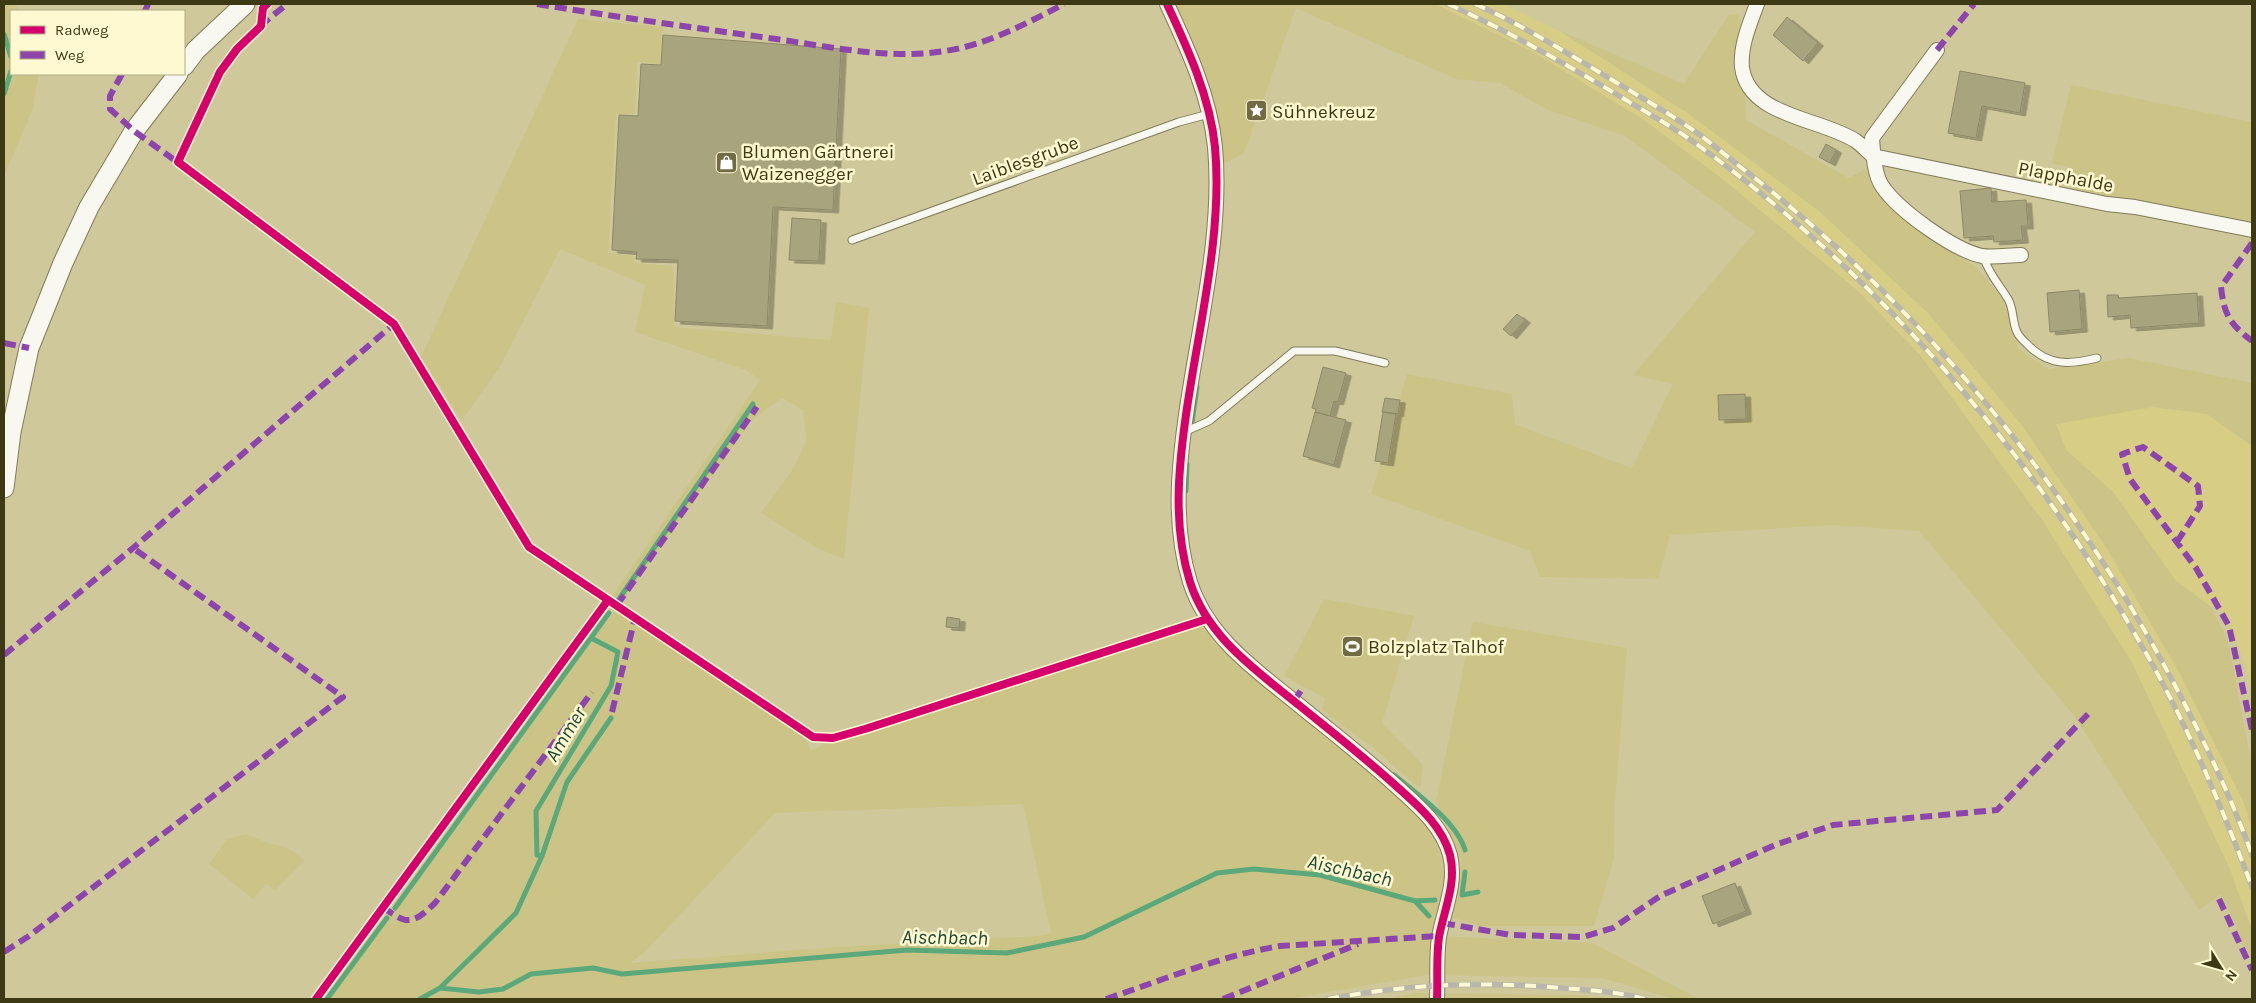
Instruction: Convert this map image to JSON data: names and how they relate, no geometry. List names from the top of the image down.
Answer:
{
  "streets": {
    "street": ["Plapphalde"],
    "lane": ["Laiblesgrube"]
  },
  "water": ["Ammer", "Aischbach"],
  "places": {
    "place": ["Sühnekreuz"],
    "shop": ["Blumen Gärtnerei Waizenegger"],
    "sports": ["Bolzplatz Talhof"]
  },
  "legend": ["Radweg", "Weg"],
  "north": "bottom right"
}
